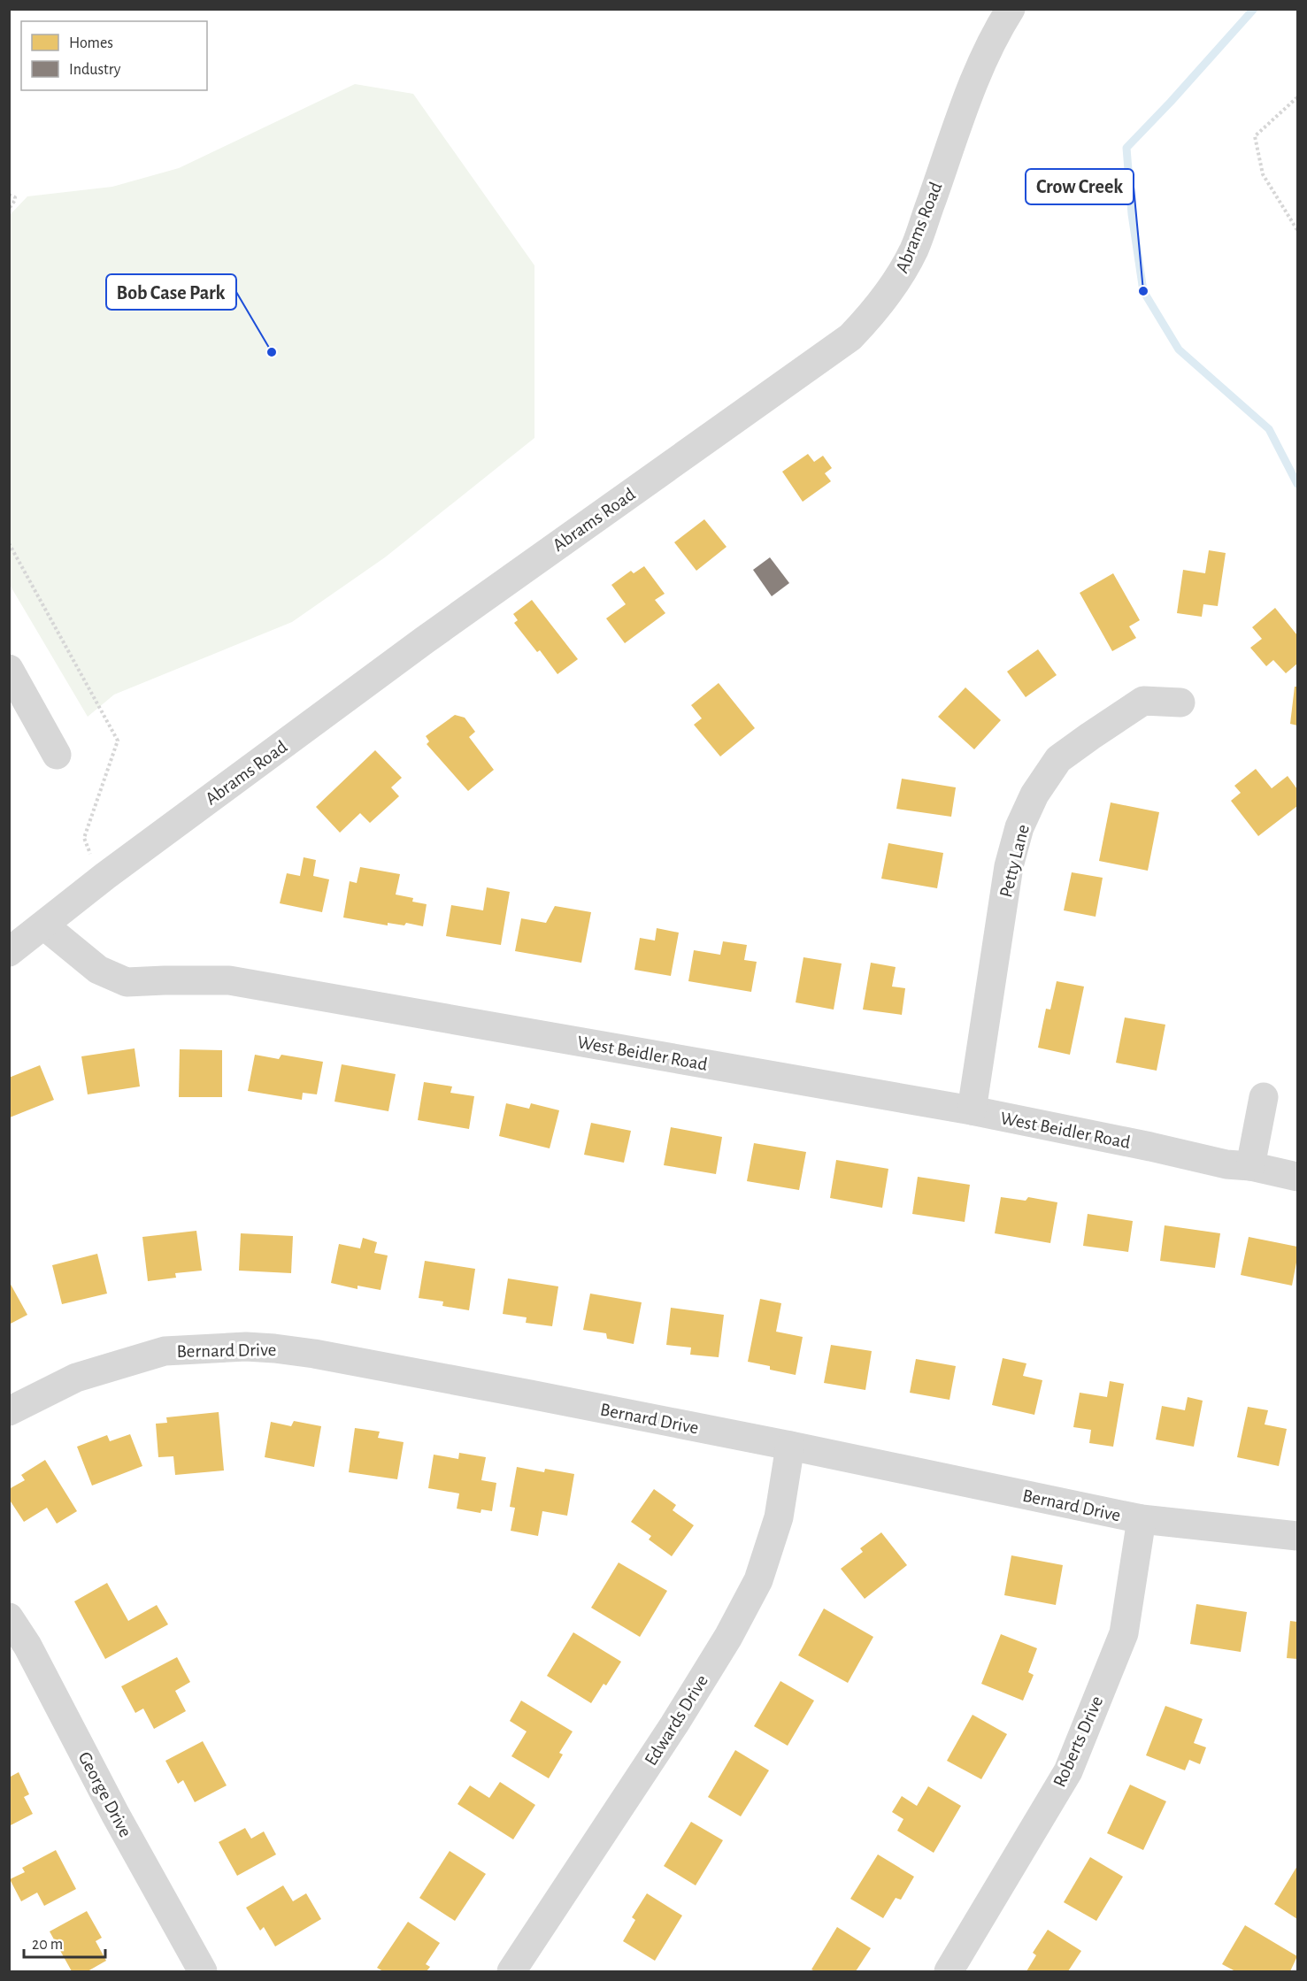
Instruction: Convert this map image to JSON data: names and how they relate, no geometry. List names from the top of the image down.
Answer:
{
  "streets": {
    "street": [
      "Abrams Road",
      "Petty Lane",
      "West Beidler Road",
      "Bernard Drive",
      "Edwards Drive",
      "Roberts Drive",
      "George Drive"
    ]
  },
  "crossings": [
    ["Abrams Road", "West Beidler Road"],
    ["Petty Lane", "West Beidler Road"],
    ["Bernard Drive", "Edwards Drive"],
    ["Bernard Drive", "Roberts Drive"]
  ],
  "places": ["Crow Creek", "Bob Case Park"],
  "legend": ["Homes", "Industry"],
  "scale_bar": "20 m"
}
